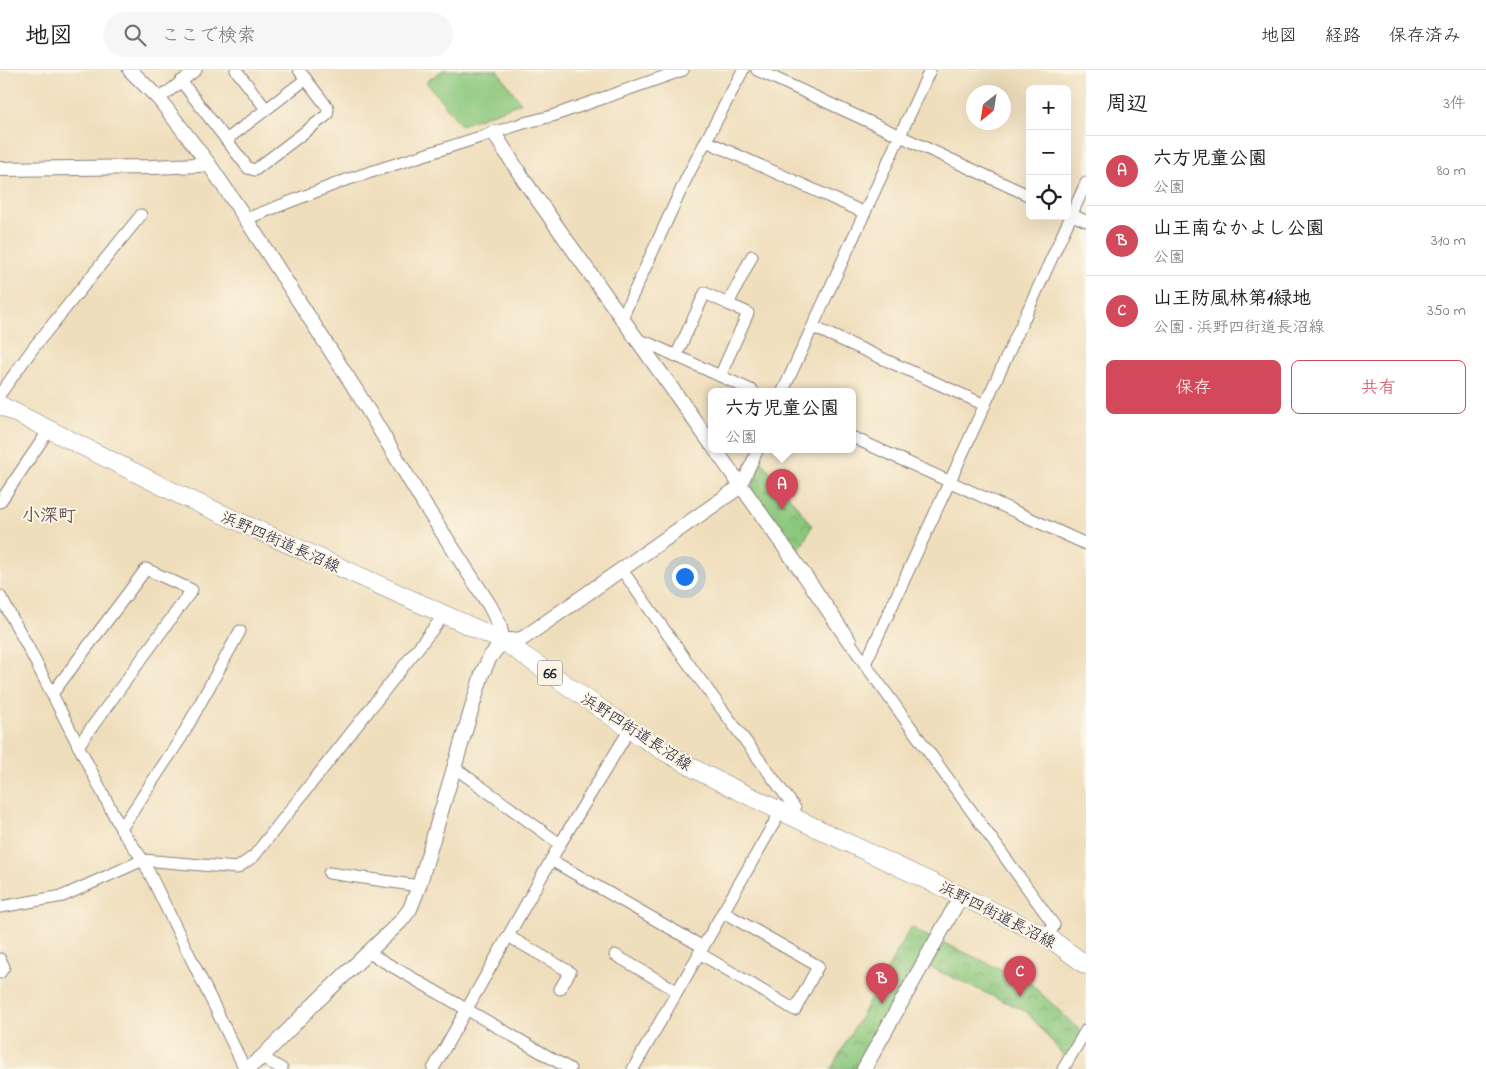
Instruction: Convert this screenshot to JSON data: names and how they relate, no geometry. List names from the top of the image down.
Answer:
{
  "streets": {
    "main road": ["浜野四街道長沼線", "66"]
  },
  "districts": ["小深町"],
  "north": "bottom left",
  "page": {
    "header": "地図",
    "search": "ここで検索",
    "nav": ["地図", "経路", "保存済み"],
    "heading": ["周辺", "3件"],
    "map_buttons": ["+", "−"],
    "list": [
      {
        "mark": "A",
        "name": "六方児童公園",
        "note": "公園",
        "value": "80 m"
      },
      {
        "mark": "B",
        "name": "山王南なかよし公園",
        "note": "公園",
        "value": "310 m"
      },
      {
        "mark": "C",
        "name": "山王防風林第1緑地",
        "note": "公園 · 浜野四街道長沼線",
        "value": "350 m"
      }
    ],
    "buttons": ["保存", "共有"],
    "popup": ["六方児童公園", "公園"],
    "pins": ["A", "C", "B"]
  }
}
